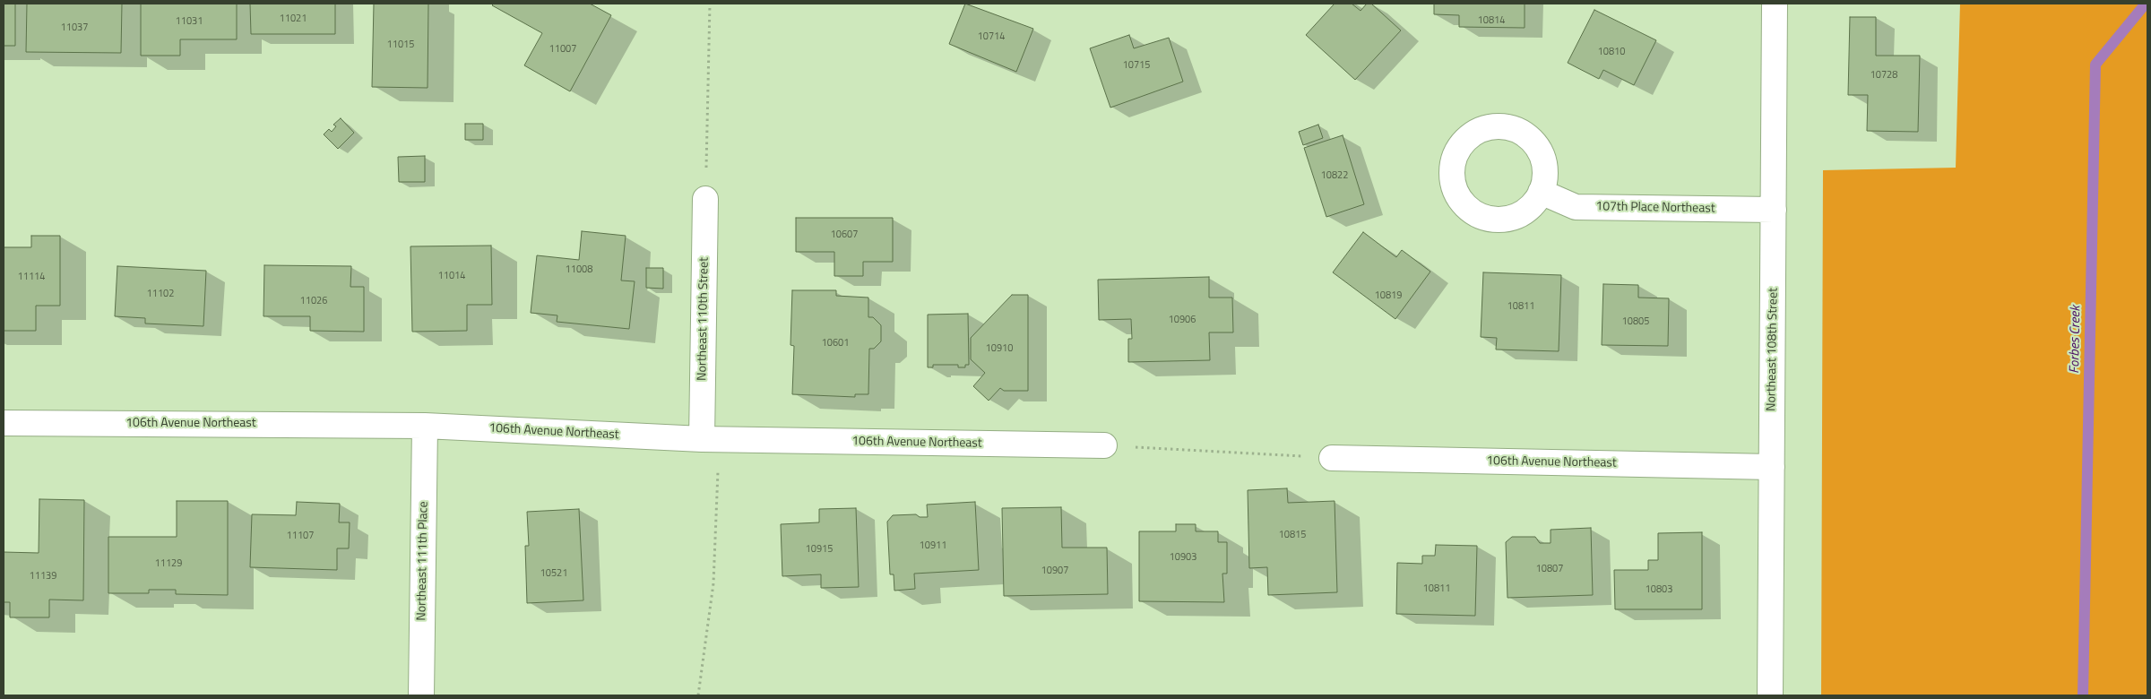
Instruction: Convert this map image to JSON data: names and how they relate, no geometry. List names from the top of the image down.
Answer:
{
  "streets": {
    "street": [
      "107th Place Northeast",
      "Northeast 110th Street",
      "Northeast 108th Street",
      "106th Avenue Northeast",
      "Northeast 111th Place"
    ]
  },
  "crossings": [
    ["107th Place Northeast", "Northeast 108th Street"],
    ["Northeast 110th Street", "106th Avenue Northeast"],
    ["Northeast 108th Street", "106th Avenue Northeast"],
    ["106th Avenue Northeast", "Northeast 111th Place"]
  ],
  "water": ["Forbes Creek"],
  "house_numbers": [
    "11021",
    "10814",
    "11031",
    "11037",
    "10714",
    "11015",
    "11007",
    "10810",
    "10715",
    "10728",
    "10822",
    "10607",
    "11008",
    "11014",
    "11114",
    "11102",
    "10819",
    "11026",
    "10811",
    "10906",
    "10805",
    "10601",
    "10910",
    "10815",
    "11107",
    "10911",
    "10915",
    "10903",
    "11129",
    "10807",
    "10907",
    "10521",
    "11139",
    "10811",
    "10803"
  ]
}
